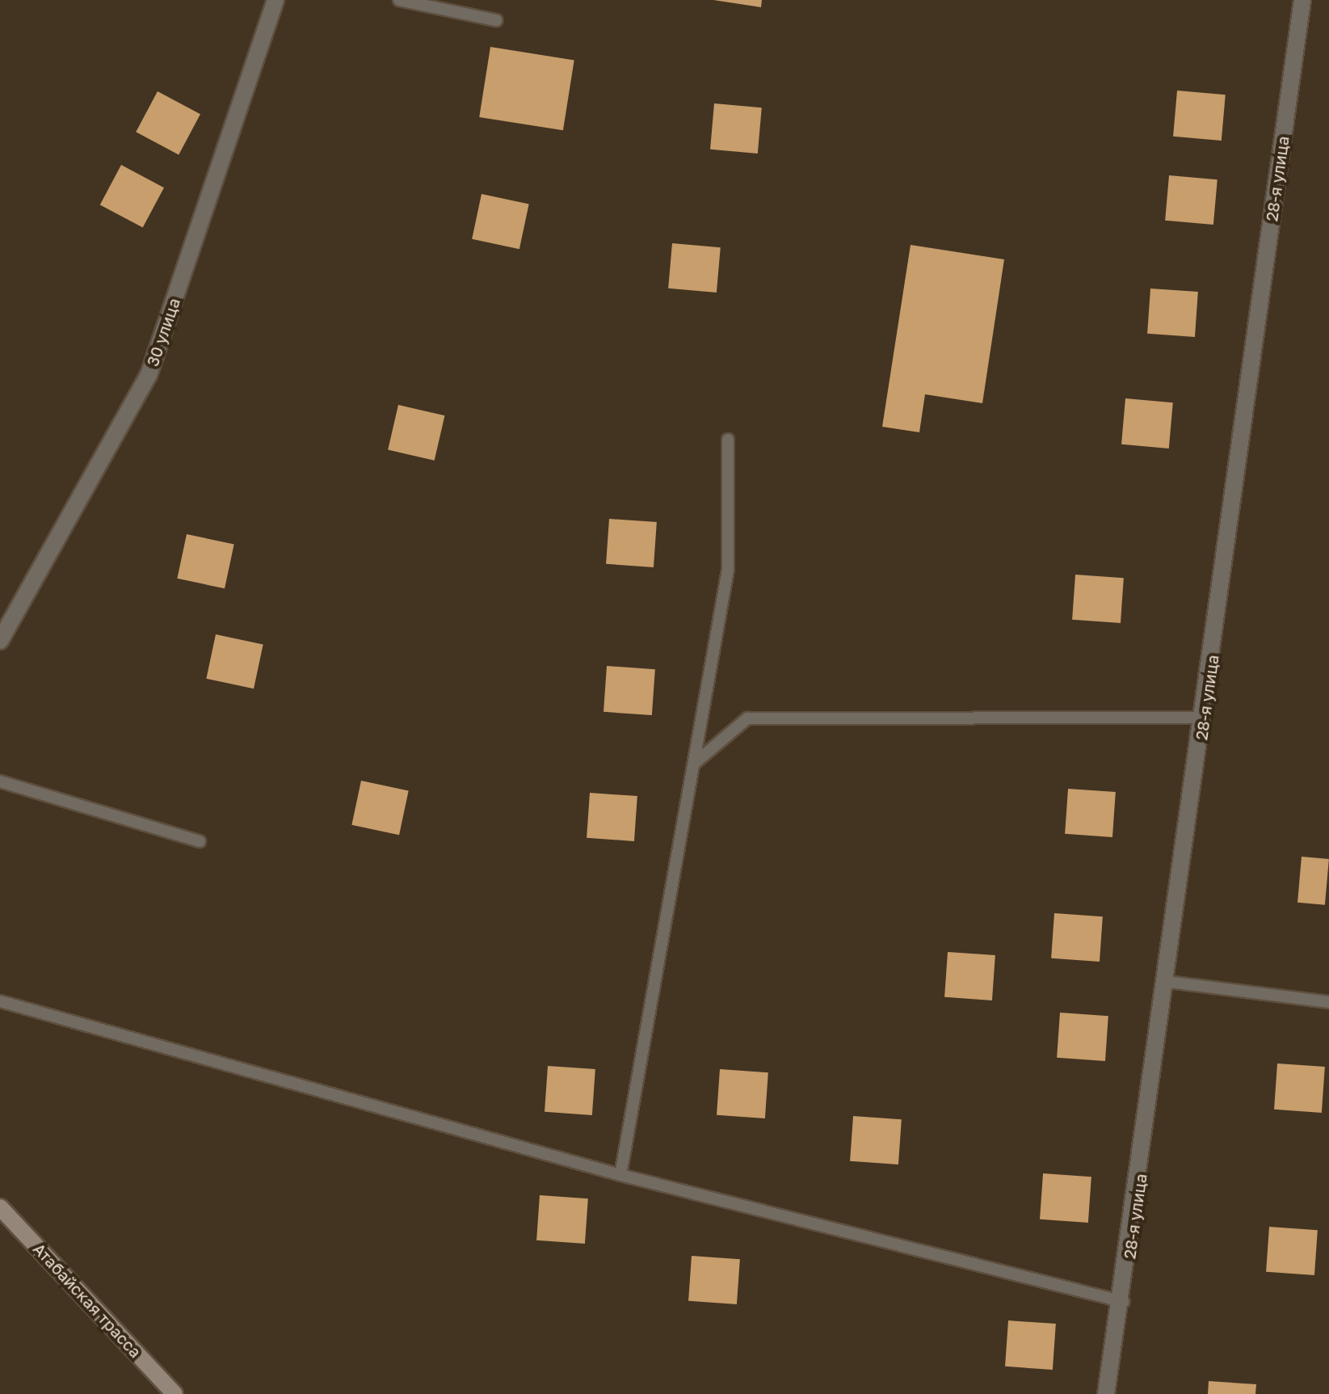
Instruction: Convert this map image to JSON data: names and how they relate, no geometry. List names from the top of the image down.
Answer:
{
  "streets": {
    "main road": ["Атабайская трасса"],
    "street": ["28-я улица", "30 улица"]
  }
}
